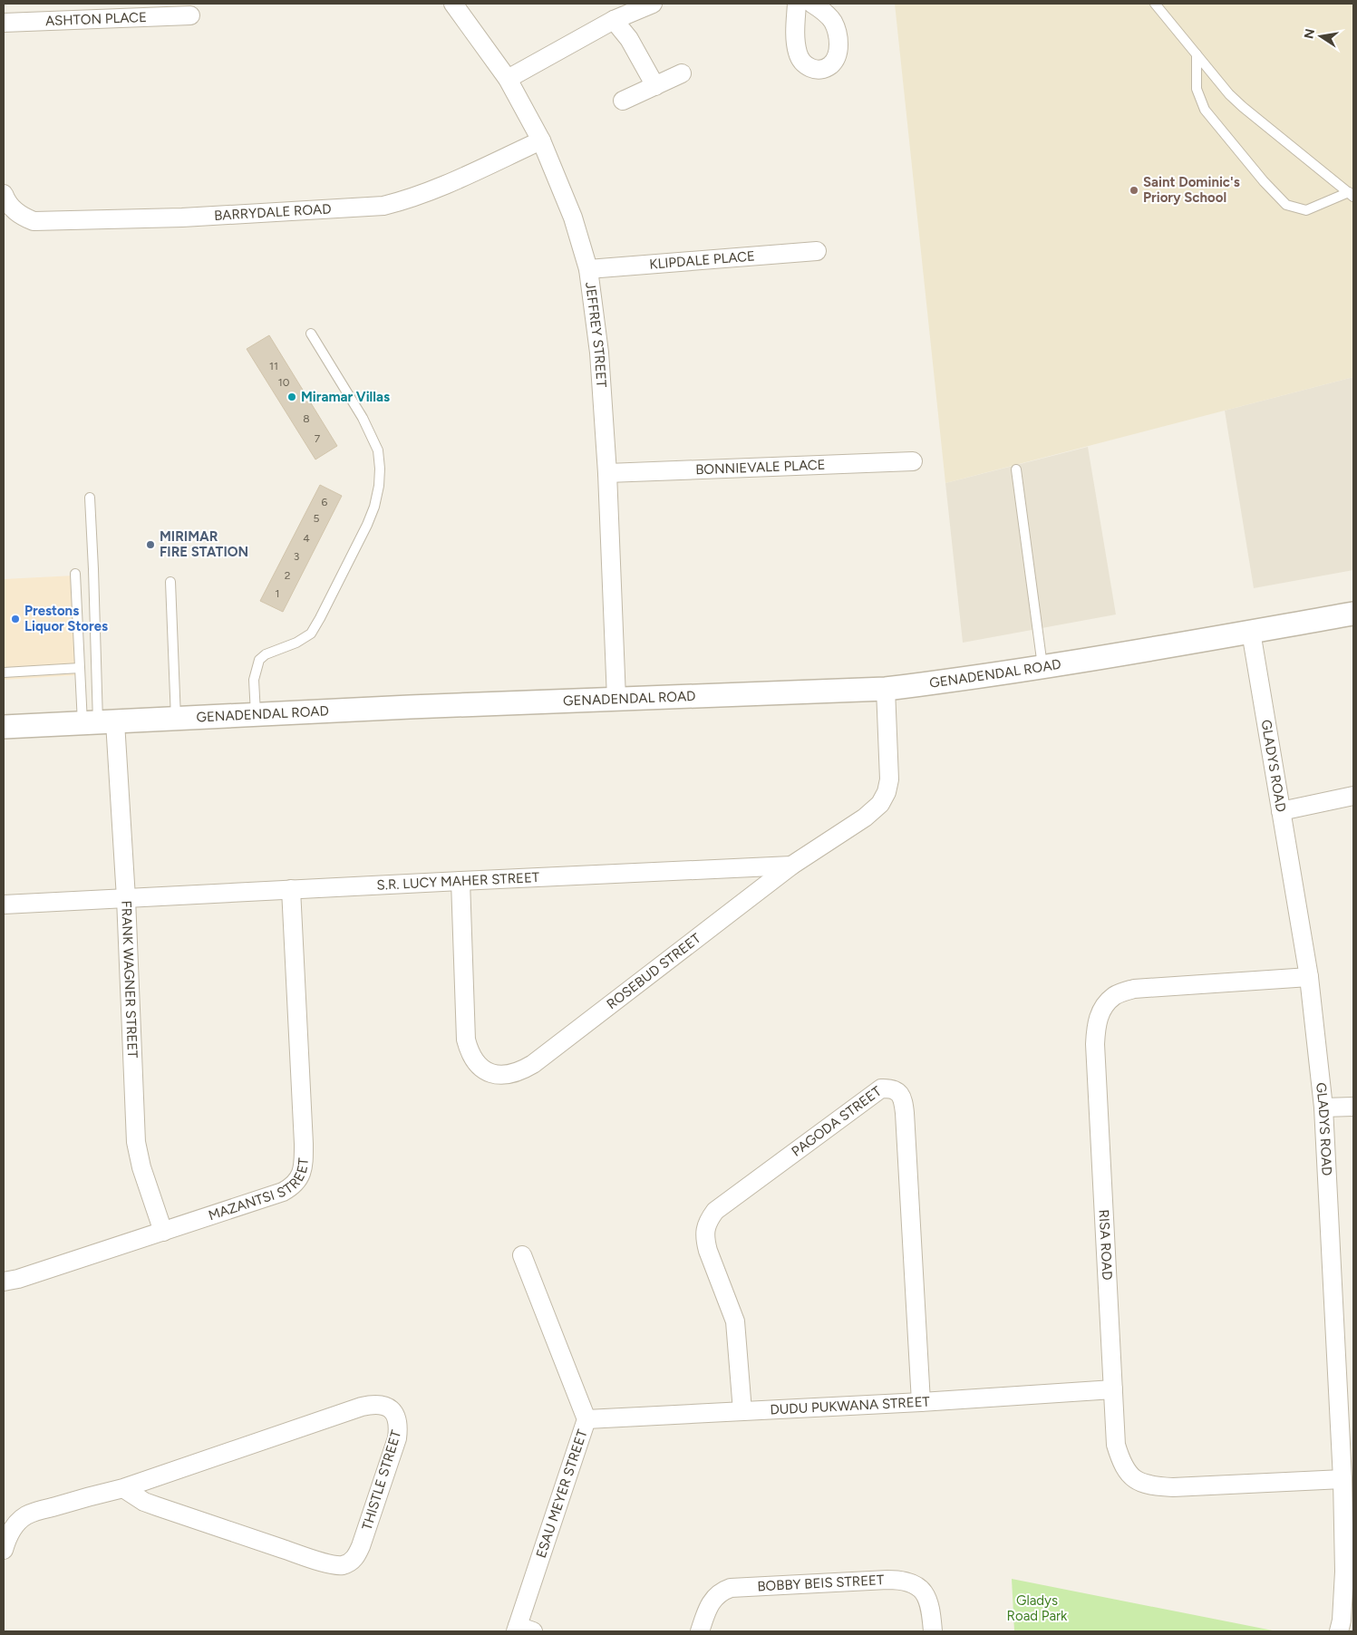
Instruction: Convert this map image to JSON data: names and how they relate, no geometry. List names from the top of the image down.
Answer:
{
  "streets": {
    "street": [
      "ASHTON PLACE",
      "BARRYDALE ROAD",
      "KLIPDALE PLACE",
      "JEFFREY STREET",
      "BONNIEVALE PLACE",
      "GENADENDAL ROAD",
      "GLADYS ROAD",
      "S.R. LUCY MAHER STREET",
      "ROSEBUD STREET",
      "FRANK WAGNER STREET",
      "PAGODA STREET",
      "MAZANTSI STREET",
      "RISA ROAD",
      "DUDU PUKWANA STREET",
      "THISTLE STREET",
      "ESAU MEYER STREET",
      "BOBBY BEIS STREET"
    ]
  },
  "crossings": [
    ["BARRYDALE ROAD", "JEFFREY STREET"],
    ["KLIPDALE PLACE", "JEFFREY STREET"],
    ["JEFFREY STREET", "BONNIEVALE PLACE"],
    ["JEFFREY STREET", "GENADENDAL ROAD"],
    ["GENADENDAL ROAD", "GLADYS ROAD"],
    ["GENADENDAL ROAD", "ROSEBUD STREET"],
    ["GENADENDAL ROAD", "FRANK WAGNER STREET"],
    ["GLADYS ROAD", "RISA ROAD"],
    ["S.R. LUCY MAHER STREET", "ROSEBUD STREET"],
    ["S.R. LUCY MAHER STREET", "FRANK WAGNER STREET"],
    ["S.R. LUCY MAHER STREET", "MAZANTSI STREET"],
    ["FRANK WAGNER STREET", "MAZANTSI STREET"],
    ["PAGODA STREET", "DUDU PUKWANA STREET"],
    ["RISA ROAD", "DUDU PUKWANA STREET"],
    ["DUDU PUKWANA STREET", "ESAU MEYER STREET"]
  ],
  "parks": ["Gladys Road Park"],
  "places": [
    "Saint Dominic's Priory School",
    "Miramar Villas",
    "MIRIMAR FIRE STATION",
    "Prestons Liquor Stores"
  ],
  "house_numbers": [
    "11",
    "10",
    "8",
    "7",
    "6",
    "5",
    "4",
    "3",
    "2",
    "1"
  ],
  "north": "left"
}
